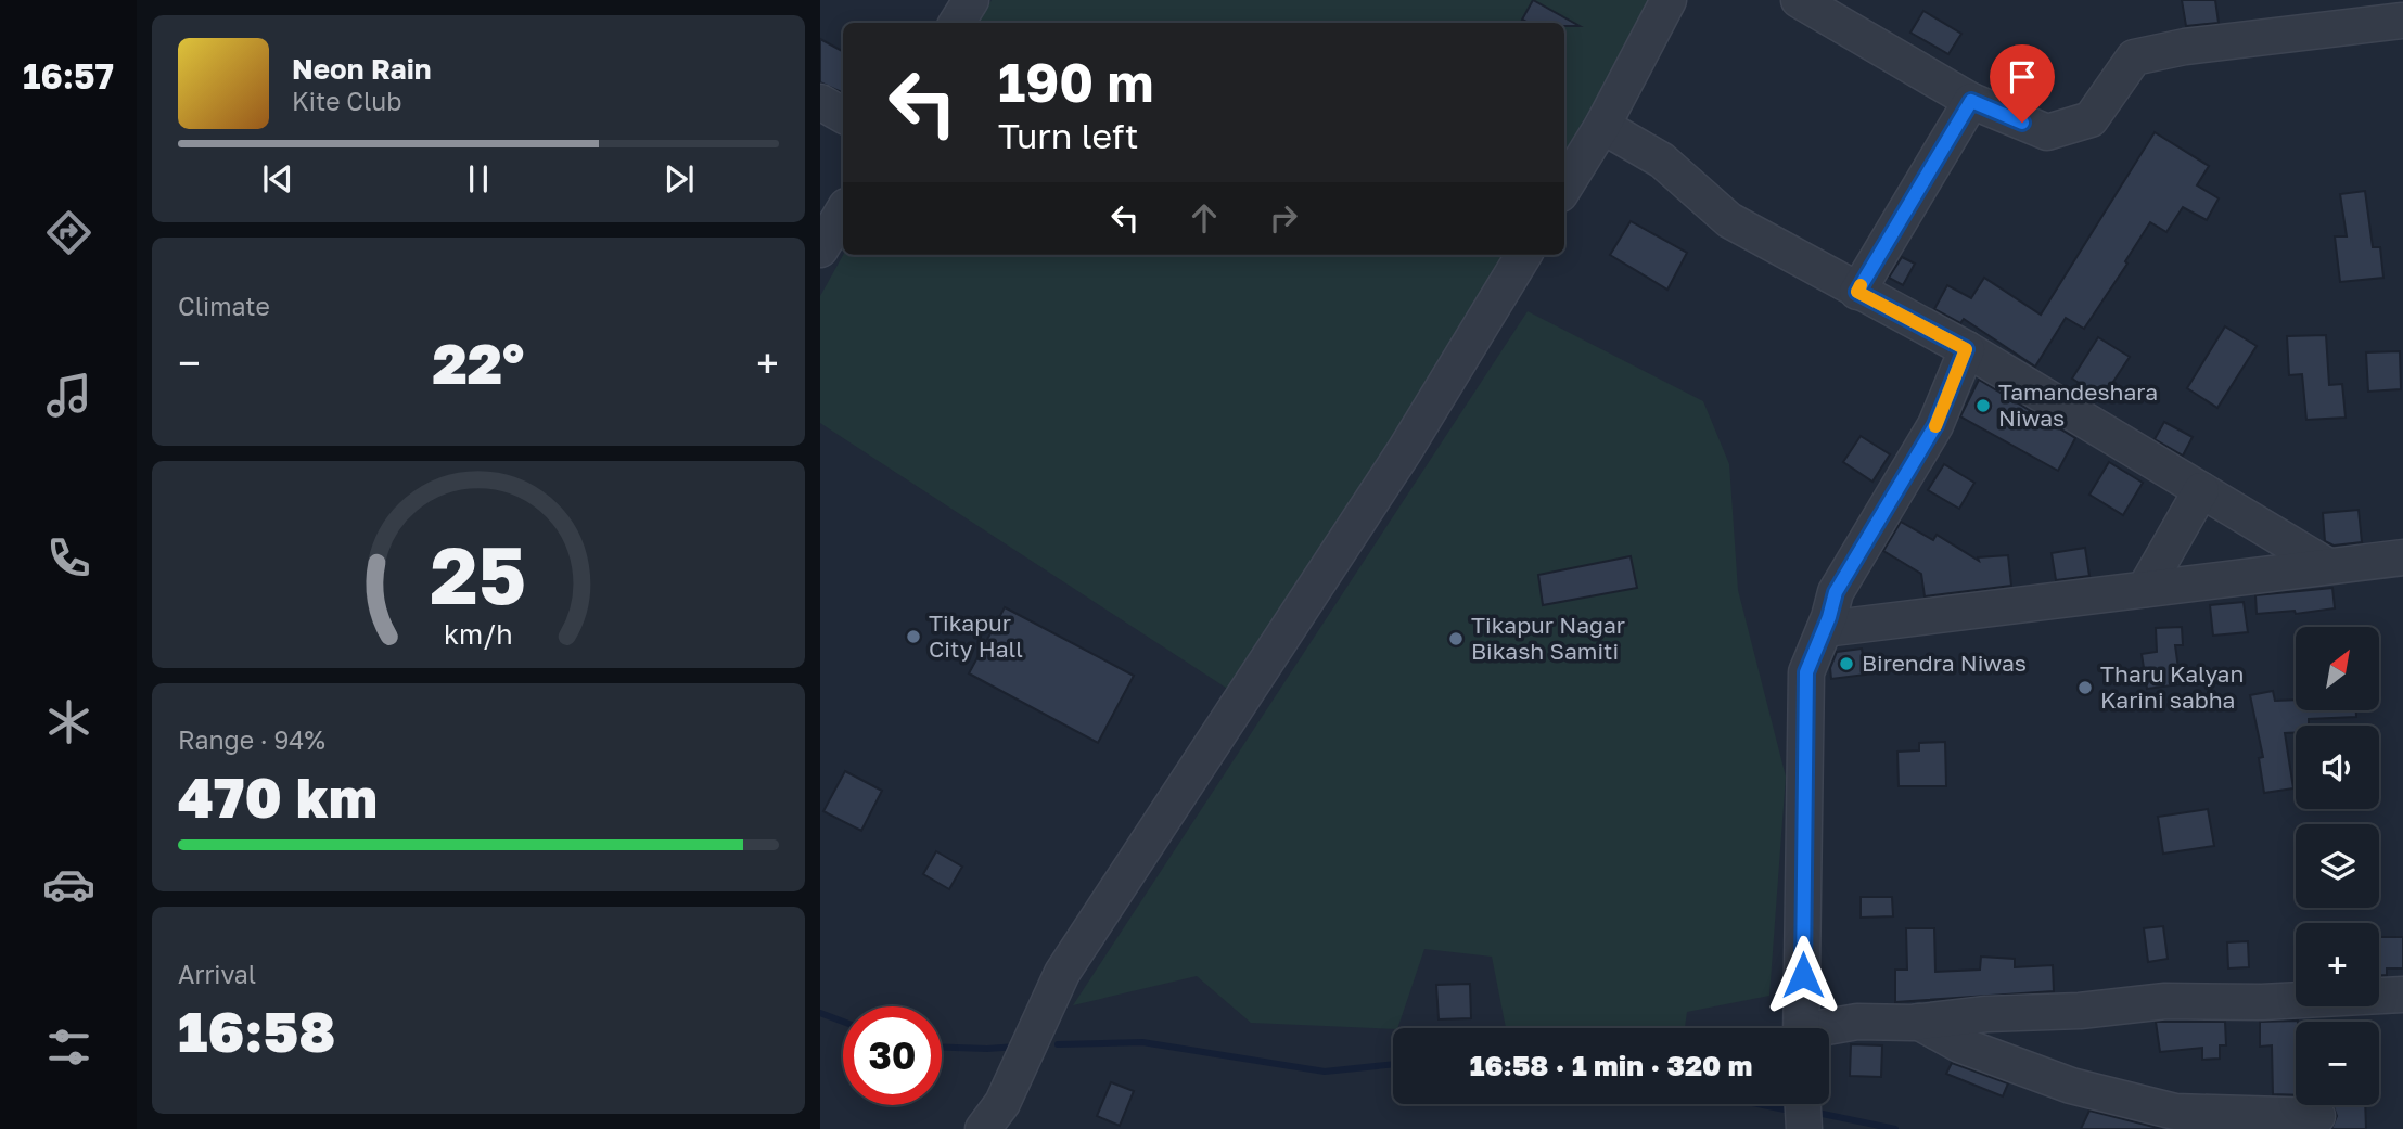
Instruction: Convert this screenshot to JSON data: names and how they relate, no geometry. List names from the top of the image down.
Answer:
{
  "places": [
    "Tamandeshara Niwas",
    "Tikapur City Hall",
    "Tikapur Nagar Bikash Samiti",
    "Birendra Niwas",
    "Tharu Kalyan Karini sabha"
  ],
  "north": "top right",
  "page": {
    "tabs": "16:57",
    "turn": ["190 m", "Turn left"],
    "song": ["Neon Rain", "Kite Club"],
    "tile": [
      "Climate",
      ["Range · 94%", "470 km"],
      ["Arrival", "16:58"]
    ],
    "heat": ["−", "22°", "+"],
    "map_buttons": ["+", "−"],
    "limit": "30",
    "trip": "16:58 · 1 min · 320 m",
    "gauge": ["25", "km/h"]
  }
}
